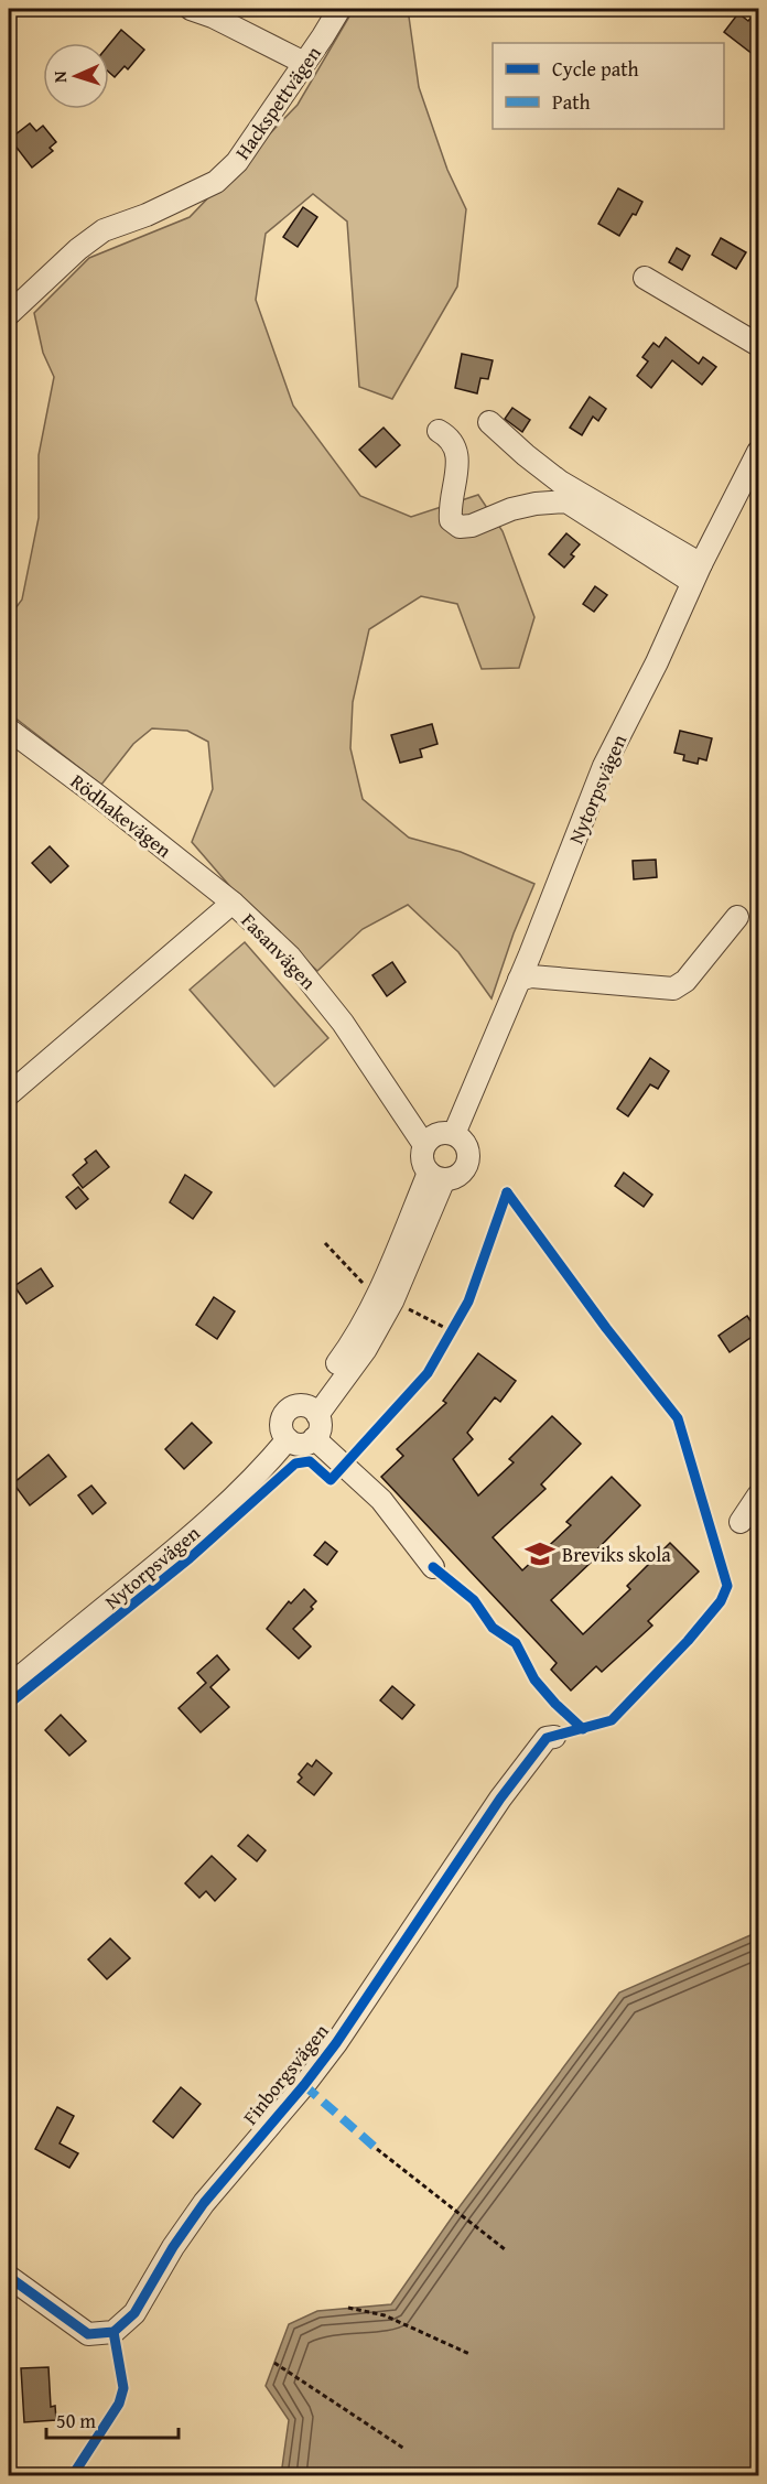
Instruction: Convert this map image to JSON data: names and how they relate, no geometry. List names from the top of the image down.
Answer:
{
  "streets": {
    "street": [
      "Hackspettvägen",
      "Nytorpsvägen",
      "Rödhakevägen",
      "Fasanvägen",
      "Finborgsvägen"
    ]
  },
  "crossings": [
    ["Nytorpsvägen", "Fasanvägen"],
    ["Rödhakevägen", "Fasanvägen"]
  ],
  "places": {
    "school or university": ["Breviks skola"]
  },
  "legend": ["Cycle path", "Path"],
  "scale_bar": "50 m",
  "north": "left"
}
